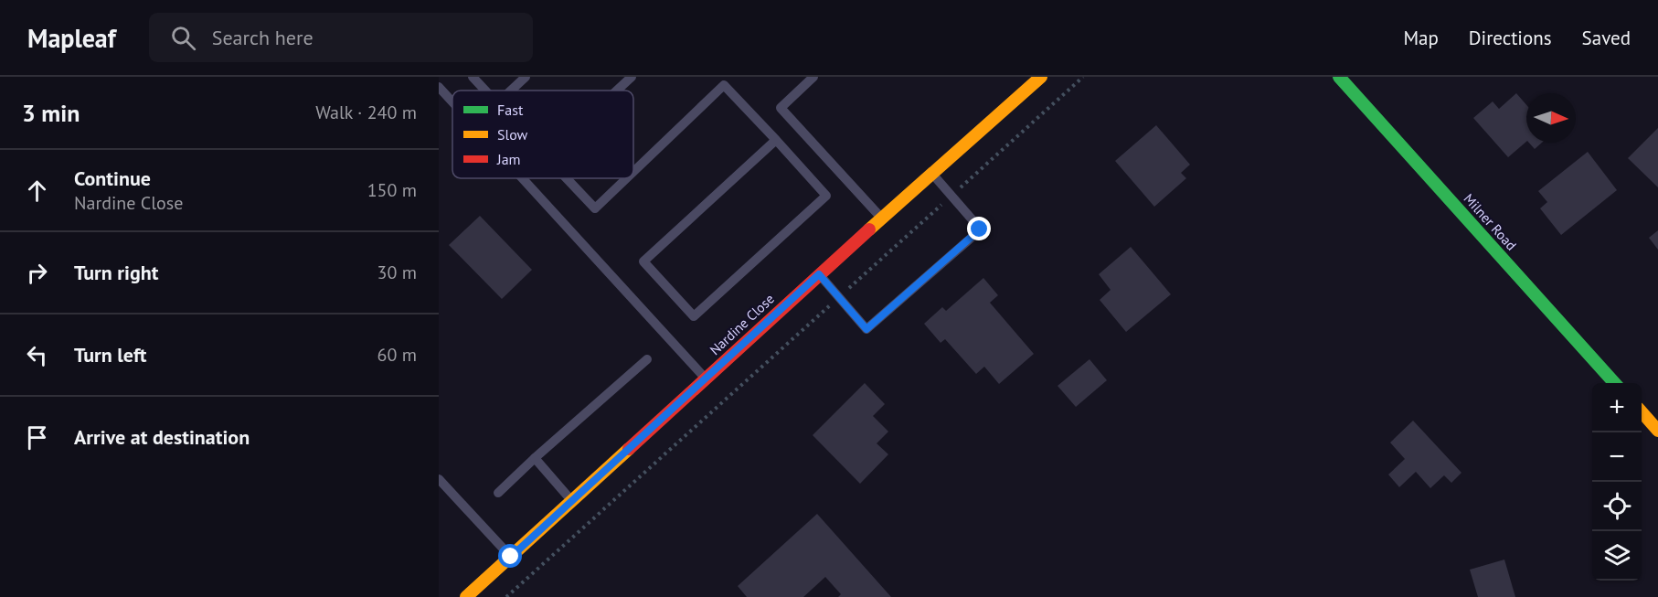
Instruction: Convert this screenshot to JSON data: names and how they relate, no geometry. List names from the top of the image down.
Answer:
{
  "streets": {
    "street": ["Milner Road", "Nardine Close"]
  },
  "legend": ["Fast", "Slow", "Jam"],
  "north": "right",
  "page": {
    "header": "Mapleaf",
    "search": "Search here",
    "nav": ["Map", "Directions", "Saved"],
    "heading": ["3 min", "Walk · 240 m"],
    "list": [
      ["Continue", "Nardine Close", "150 m"],
      ["Turn right", "30 m"],
      ["Turn left", "60 m"],
      "Arrive at destination"
    ],
    "map_buttons": ["+", "−"]
  }
}
